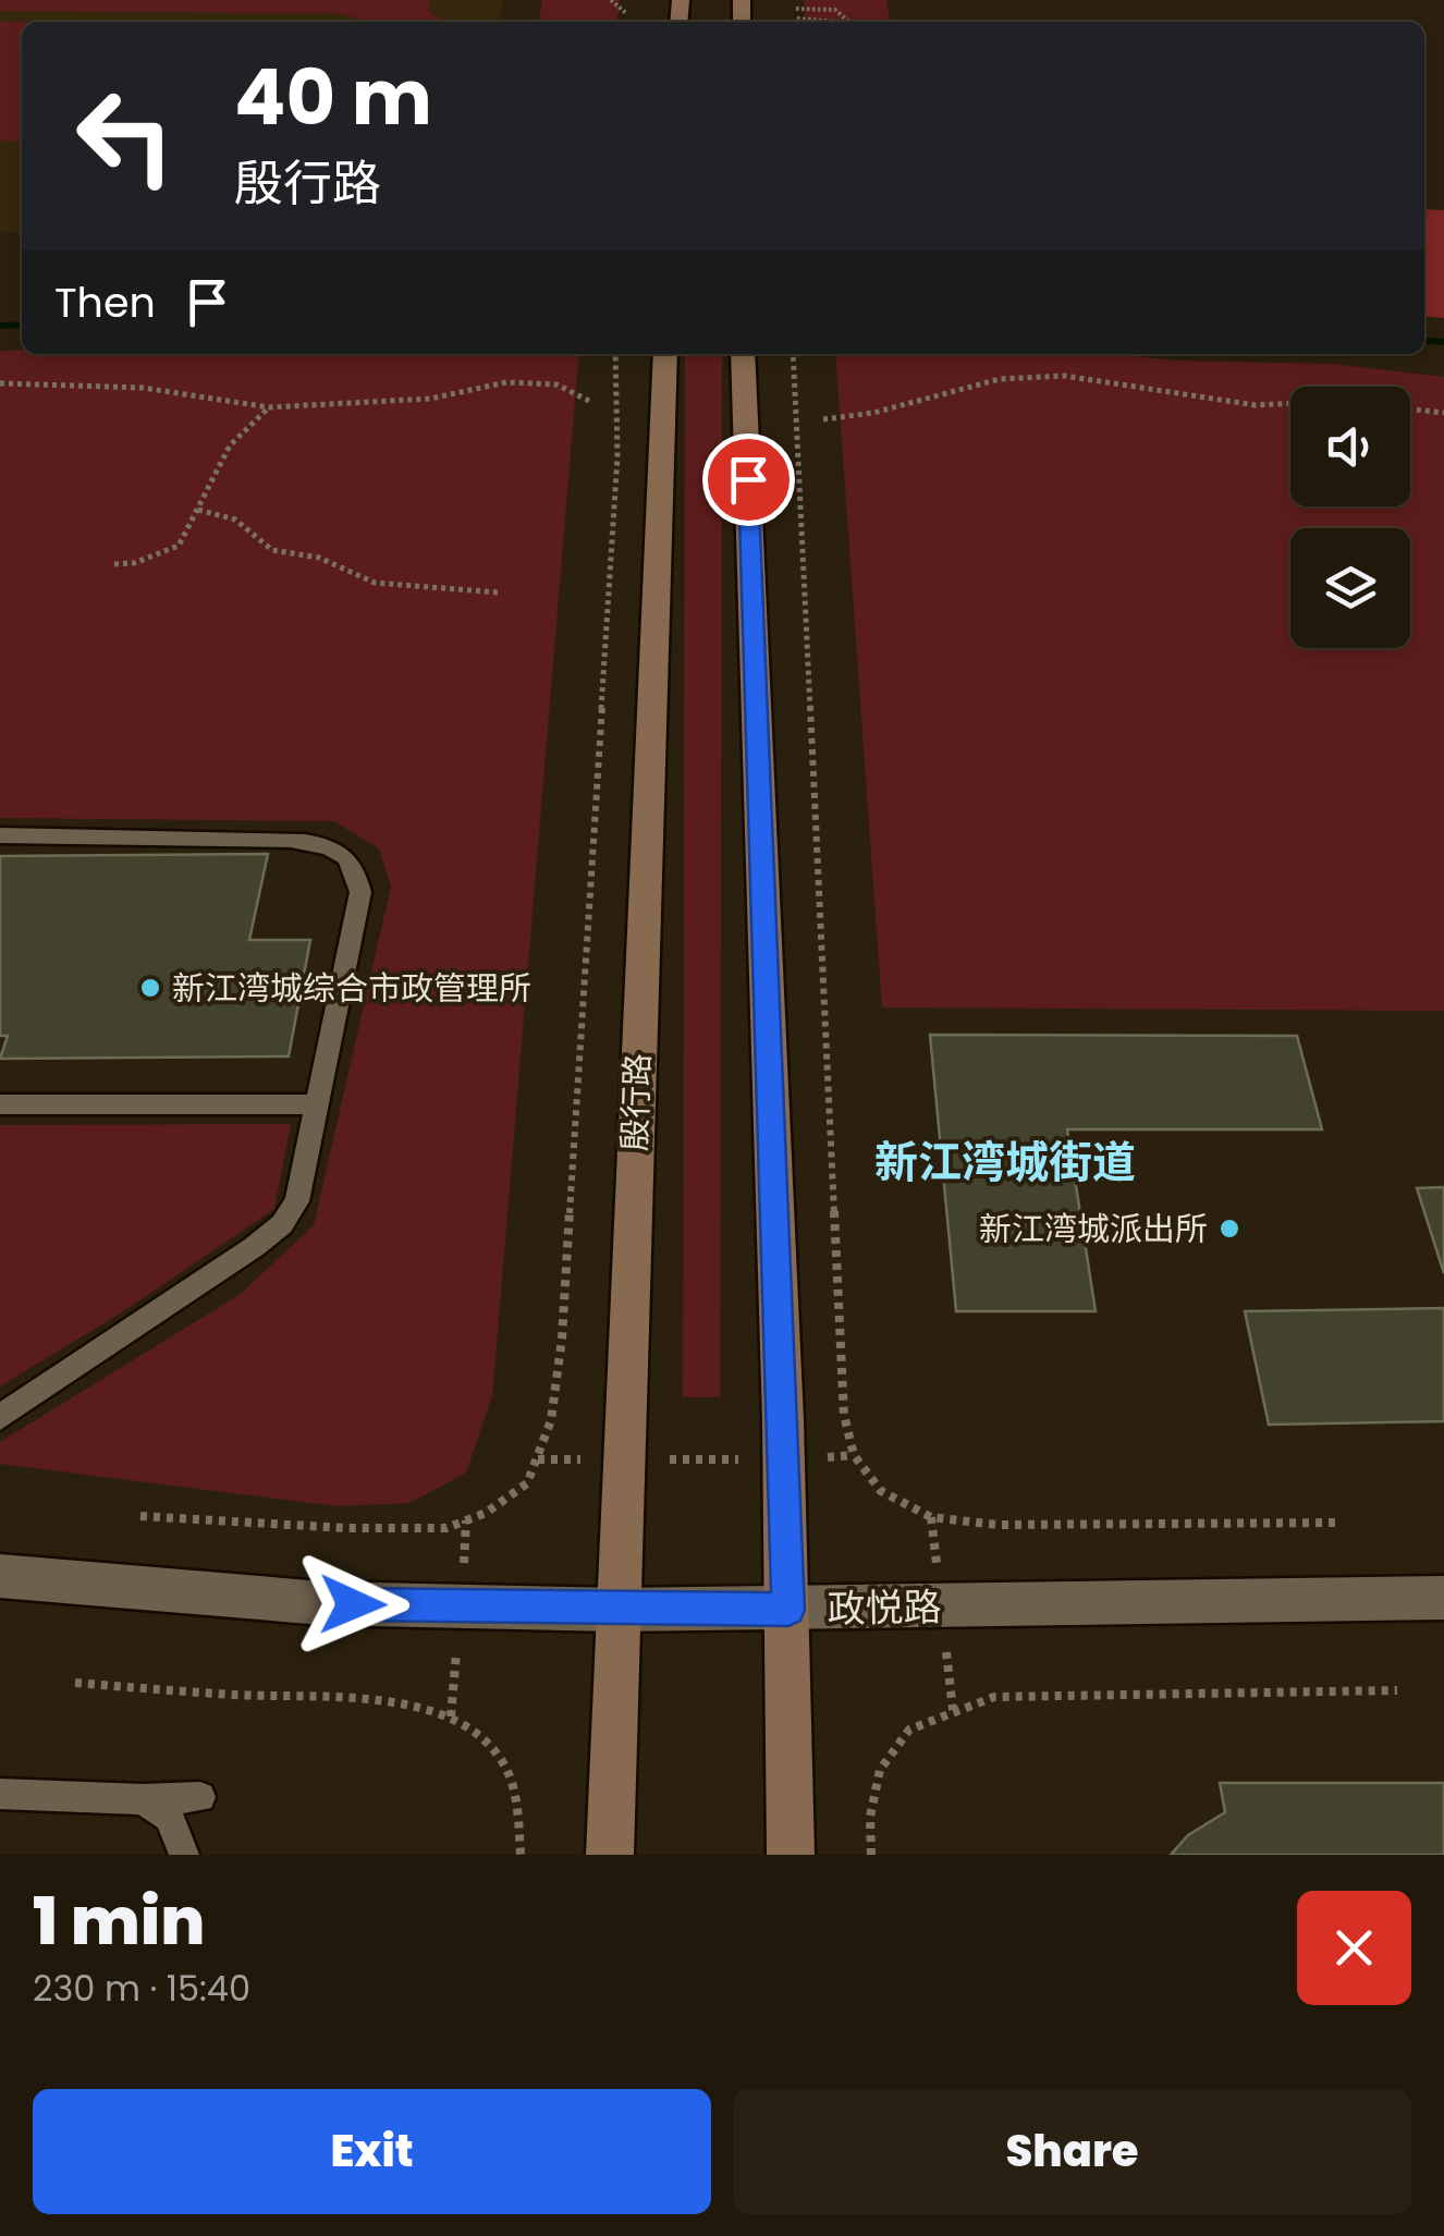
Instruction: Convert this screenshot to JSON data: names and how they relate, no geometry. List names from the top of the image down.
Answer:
{
  "streets": {
    "main road": ["殷行路"],
    "street": ["政悦路"]
  },
  "crossings": [
    ["殷行路", "政悦路"]
  ],
  "districts": ["新江湾城街道"],
  "places": ["新江湾城综合市政管理所", "新江湾城派出所"],
  "page": {
    "turn": ["40 m", "殷行路"],
    "then": "Then",
    "heading": ["1 min", "230 m · 15:40"],
    "buttons": ["Exit", "Share"]
  }
}
